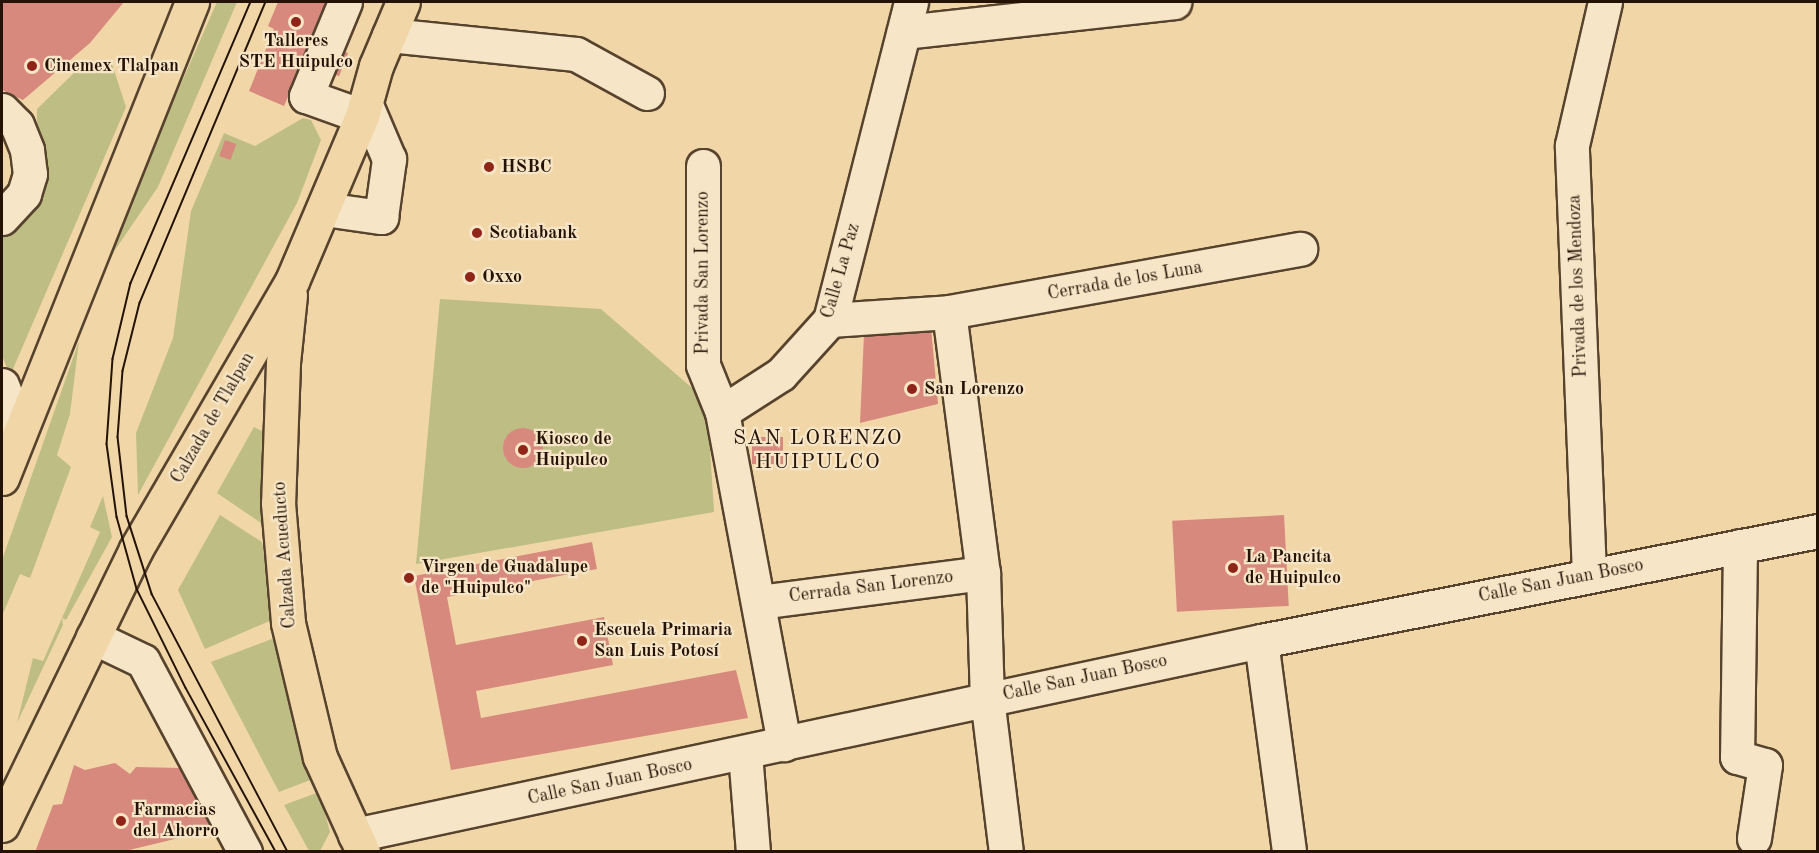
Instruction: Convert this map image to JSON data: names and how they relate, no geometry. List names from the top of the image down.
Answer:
{
  "streets": {
    "main road": ["Calzada de Tlalpan", "Calzada Acueducto"],
    "street": [
      "Calle La Paz",
      "Privada San Lorenzo",
      "Cerrada de los Luna",
      "Privada de los Mendoza",
      "Calle San Juan Bosco",
      "Cerrada San Lorenzo"
    ]
  },
  "crossings": [
    ["Calle La Paz", "Privada San Lorenzo"],
    ["Calle La Paz", "Cerrada de los Luna"],
    ["Privada de los Mendoza", "Calle San Juan Bosco"],
    ["Calzada de Tlalpan", "Calzada Acueducto"],
    ["Calzada Acueducto", "Calle San Juan Bosco"]
  ],
  "districts": ["SAN LORENZO HUIPULCO"],
  "places": [
    "Talleres STE Huipulco",
    "Cinemex Tlalpan",
    "HSBC",
    "Scotiabank",
    "Oxxo",
    "San Lorenzo",
    "Kiosco de Huipulco",
    "La Pancita de Huipulco",
    "Virgen de Guadalupe de \"Huipulco\"",
    "Escuela Primaria San Luis Potosí",
    "Farmacias del Ahorro"
  ]
}
